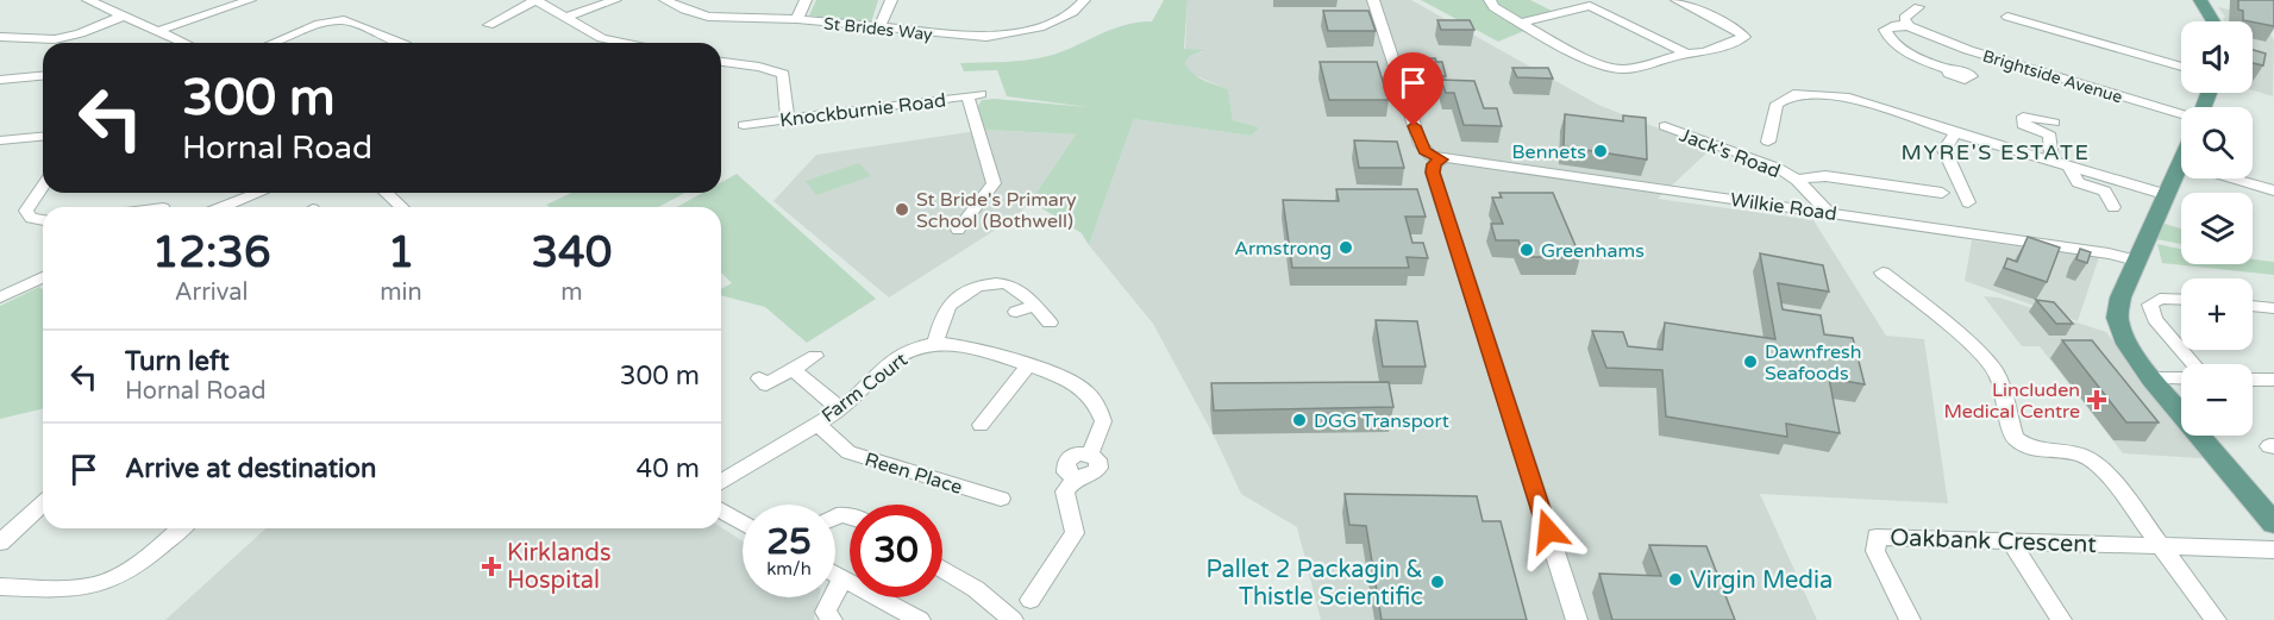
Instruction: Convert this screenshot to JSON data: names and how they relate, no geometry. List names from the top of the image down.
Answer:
{
  "streets": {
    "street": [
      "St Brides Way",
      "Brightside Avenue",
      "Knockburnie Road",
      "Jack's Road",
      "Wilkie Road",
      "Farm Court",
      "Reen Place",
      "Oakbank Crescent"
    ]
  },
  "crossings": [
    ["Farm Court", "Reen Place"]
  ],
  "districts": ["MYRE'S ESTATE"],
  "places": {
    "other": [
      "Bennets",
      "St Bride's Primary School (Bothwell)",
      "Armstrong",
      "Greenhams",
      "Dawnfresh Seafoods",
      "DGG Transport",
      "Virgin Media",
      "Pallet 2 Packagin & Thistle Scientific"
    ],
    "health": ["Lincluden Medical Centre", "Kirklands Hospital"]
  },
  "page": {
    "map_buttons": ["+", "−"],
    "turn": ["300 m", "Hornal Road"],
    "eta": [
      "12:36",
      "Arrival",
      "1",
      "min",
      "340",
      "m"
    ],
    "list": [
      {
        "name": "Turn left",
        "note": "Hornal Road",
        "value": "300 m"
      },
      {
        "name": "Arrive at destination",
        "value": "40 m"
      }
    ],
    "speed": "25 km/h",
    "limit": "30"
  }
}
